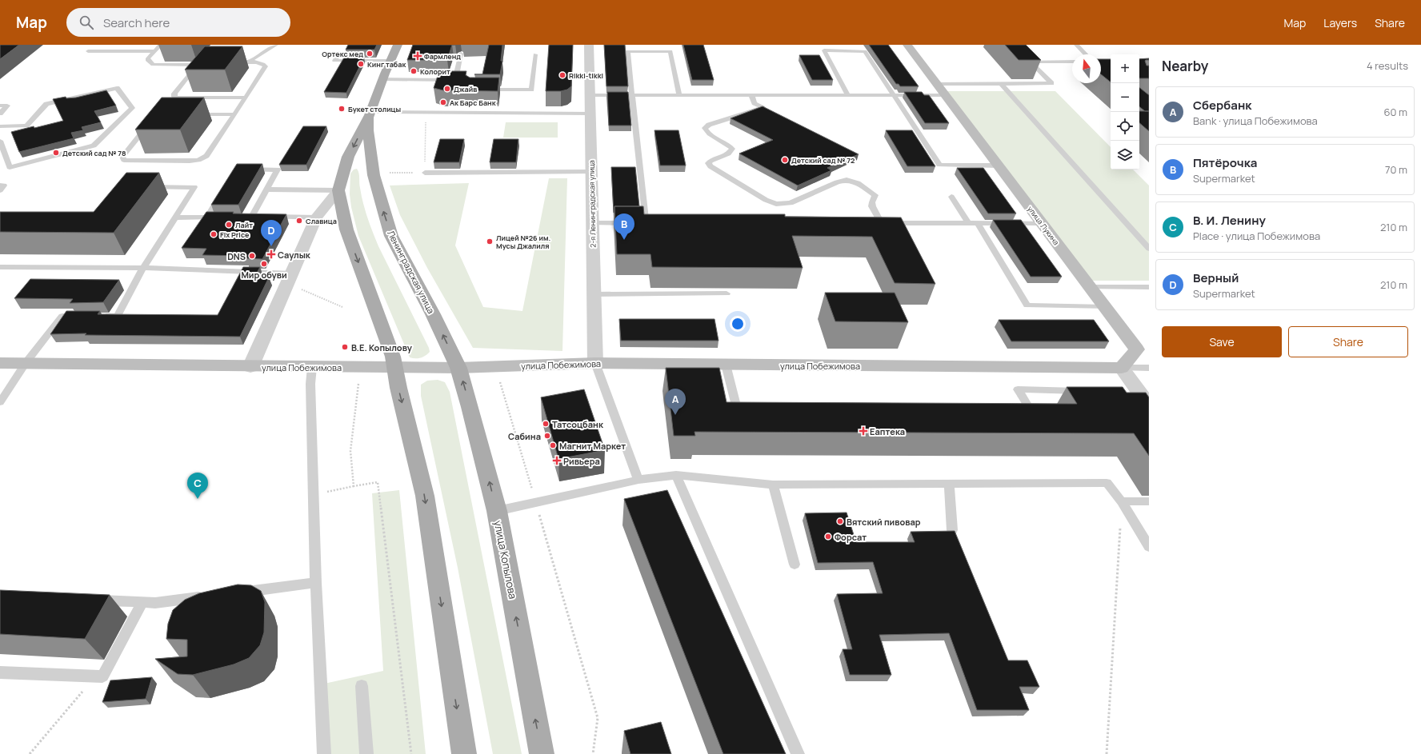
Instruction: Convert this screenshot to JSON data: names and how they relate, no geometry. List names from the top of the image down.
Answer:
{
  "streets": {
    "main road": ["Ленинградская улица", "улица Копылова"],
    "street": ["2-я Ленинградская улица", "улица Лукина", "улица Побежимова"]
  },
  "crossings": [
    ["2-я Ленинградская улица", "улица Побежимова"],
    ["улица Лукина", "улица Побежимова"],
    ["Ленинградская улица", "улица Побежимова"],
    ["Ленинградская улица", "улица Копылова"],
    ["улица Побежимова", "улица Копылова"]
  ],
  "places": {
    "other": [
      "Ортекс мед",
      "Кинг табак",
      "Колорит",
      "Rikki-tikki",
      "Джайв",
      "Ак Барс Банк",
      "Букет столицы",
      "Детский сад № 78",
      "Детский сад № 72",
      "Славица",
      "Лайт",
      "Fix Price",
      "Лицей №26 им. Мусы Джалиля",
      "DNS",
      "Мир обуви",
      "В.Е. Копылову",
      "Татсоцбанк",
      "Сабина",
      "Магнит Маркет",
      "Вятский пивовар",
      "Форсат"
    ],
    "health": [
      "Фармленд",
      "Саулык",
      "Еаптека",
      "Ривьера"
    ]
  },
  "north": "top",
  "page": {
    "header": "Map",
    "search": "Search here",
    "nav": ["Map", "Layers", "Share"],
    "heading": ["Nearby", "4 results"],
    "map_buttons": ["+", "−"],
    "list": [
      {
        "mark": "A",
        "name": "Сбербанк",
        "note": "Bank · улица Побежимова",
        "value": "60 m"
      },
      {
        "mark": "B",
        "name": "Пятёрочка",
        "note": "Supermarket",
        "value": "70 m"
      },
      {
        "mark": "C",
        "name": "В. И. Ленину",
        "note": "Place · улица Побежимова",
        "value": "210 m"
      },
      {
        "mark": "D",
        "name": "Верный",
        "note": "Supermarket",
        "value": "210 m"
      }
    ],
    "pins": [
      "B",
      "D",
      "A",
      "C"
    ],
    "buttons": ["Save", "Share"]
  }
}
